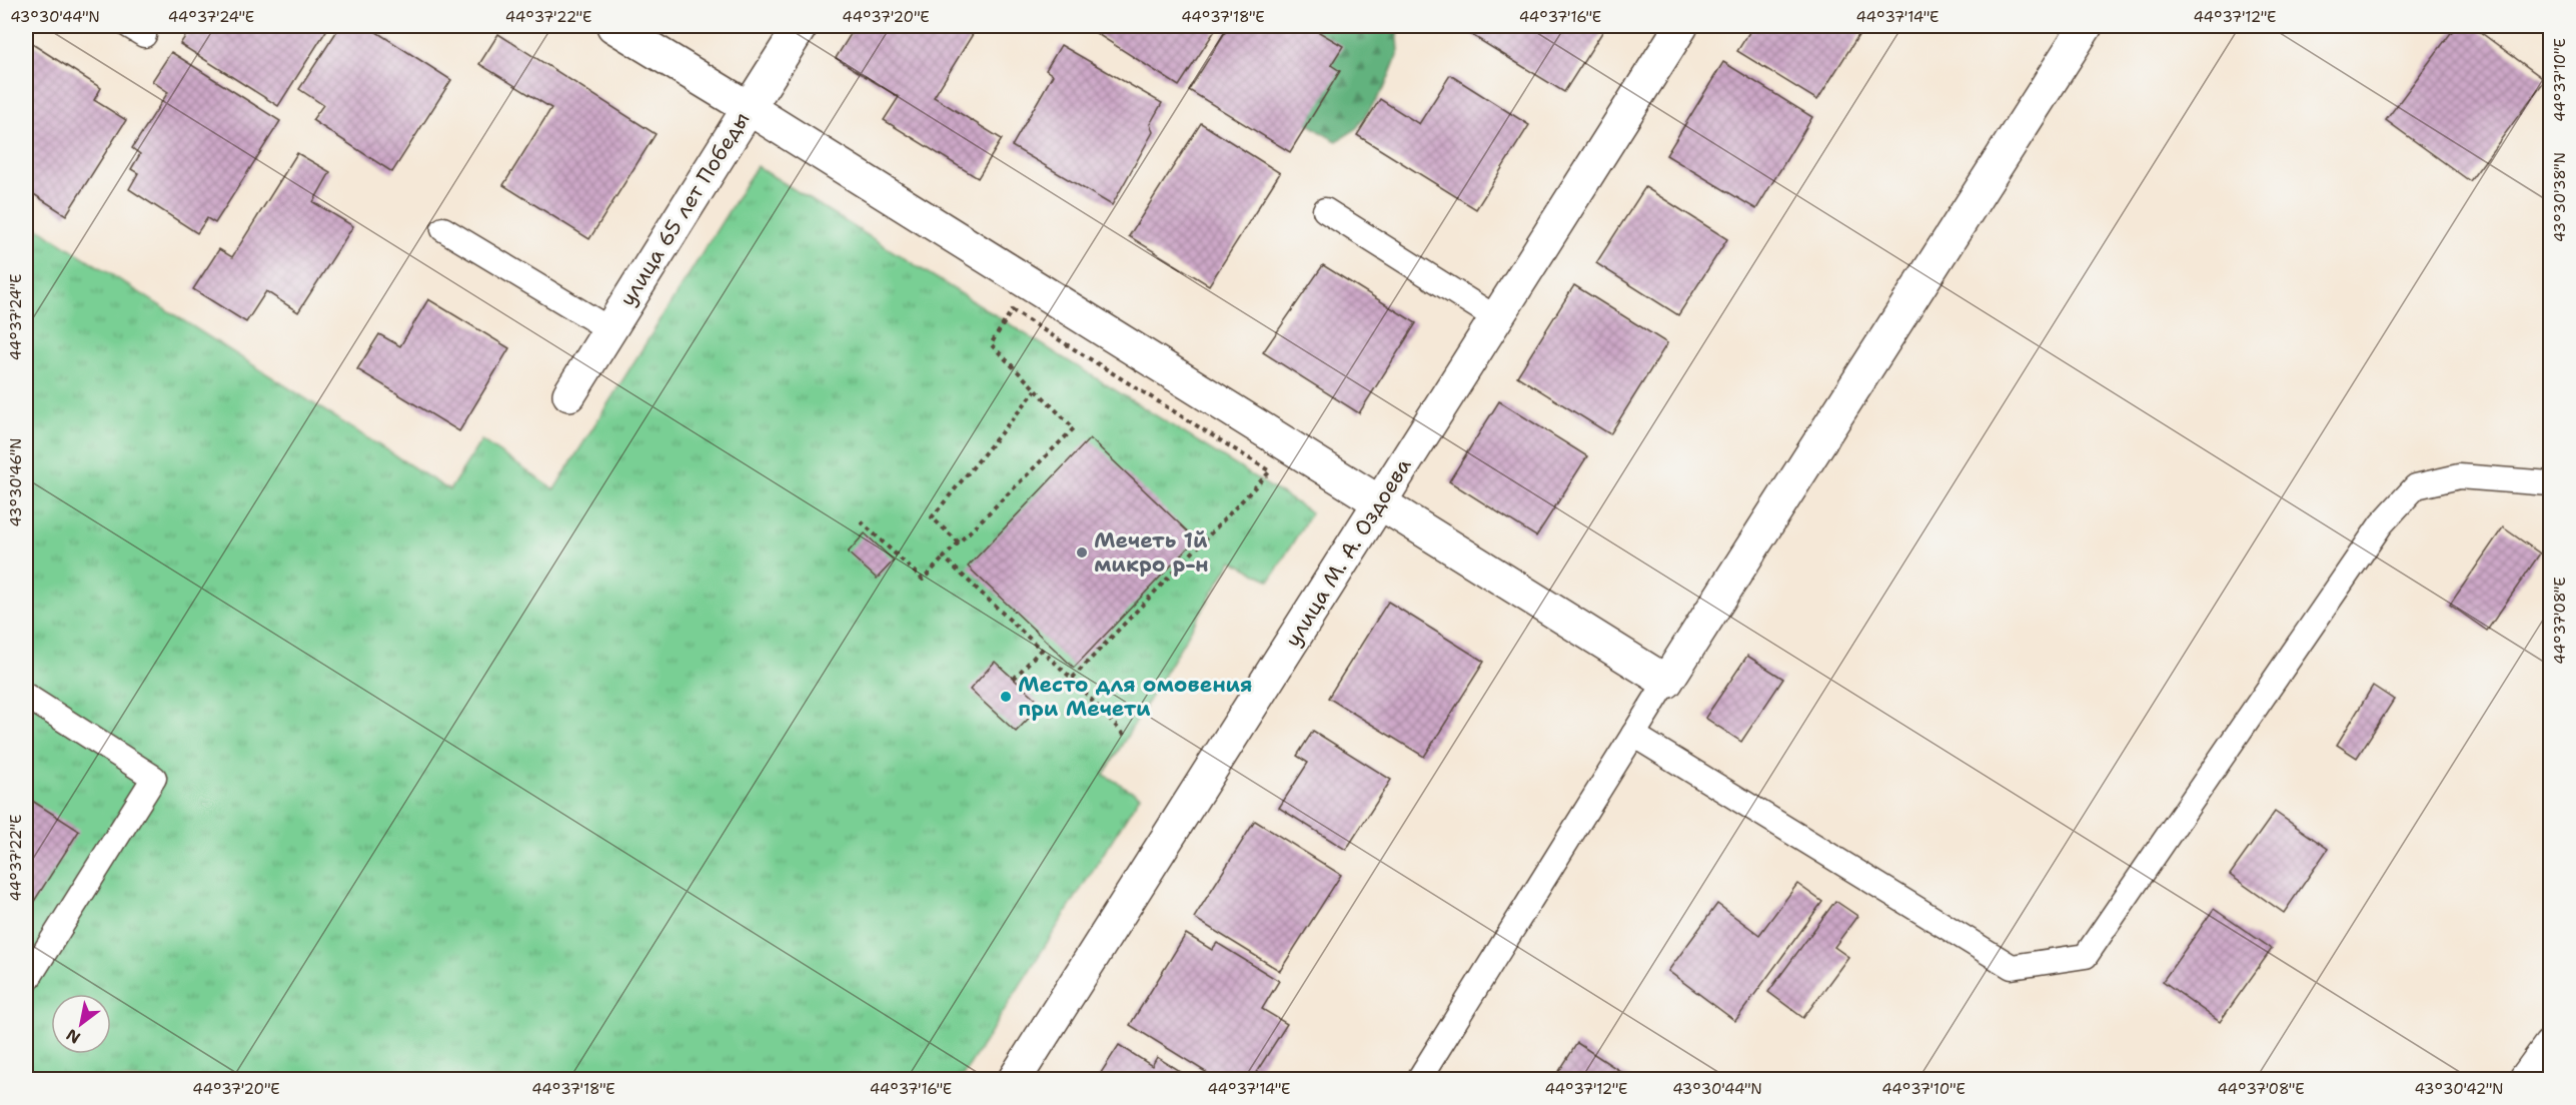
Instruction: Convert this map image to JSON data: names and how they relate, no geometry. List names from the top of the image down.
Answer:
{
  "streets": {
    "street": ["улица 65 лет Победы", "улица М. А. Оздоева"]
  },
  "places": ["Мечеть 1й микро р-н", "Место для омовения при Мечети"],
  "north": "bottom left",
  "coordinates": [
    "43°30'44\"N",
    "44°37'24\"E",
    "44°37'22\"E",
    "44°37'20\"E",
    "44°37'18\"E",
    "44°37'16\"E",
    "44°37'14\"E",
    "44°37'12\"E",
    "44°37'10\"E",
    "43°30'38\"N",
    "43°30'46\"N",
    "44°37'08\"E",
    "43°30'42\"N"
  ]
}
